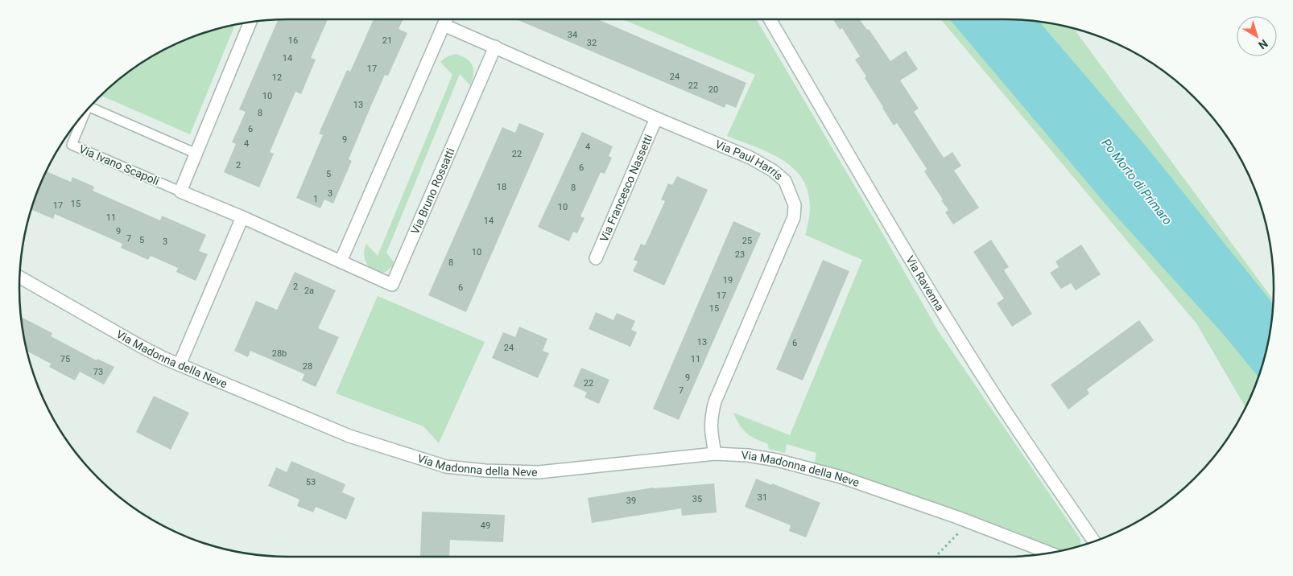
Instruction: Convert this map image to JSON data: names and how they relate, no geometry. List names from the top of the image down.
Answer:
{
  "streets": {
    "street": [
      "Via Paul Harris",
      "Via Ivano Scapoli",
      "Via Francesco Nassetti",
      "Via Bruno Rossatti",
      "Via Ravenna",
      "Via Madonna della Neve"
    ]
  },
  "crossings": [
    ["Via Paul Harris", "Via Francesco Nassetti"],
    ["Via Paul Harris", "Via Bruno Rossatti"],
    ["Via Paul Harris", "Via Madonna della Neve"],
    ["Via Ivano Scapoli", "Via Bruno Rossatti"]
  ],
  "water": ["Po Morto di Primaro"],
  "house_numbers": [
    "34",
    "16",
    "21",
    "32",
    "14",
    "17",
    "24",
    "12",
    "22",
    "20",
    "10",
    "13",
    "8",
    "6",
    "9",
    "4",
    "4",
    "22",
    "2",
    "6",
    "5",
    "18",
    "8",
    "3",
    "1",
    "15",
    "17",
    "10",
    "11",
    "14",
    "9",
    "7",
    "5",
    "25",
    "3",
    "10",
    "23",
    "8",
    "19",
    "2",
    "6",
    "2a",
    "17",
    "15",
    "13",
    "6",
    "24",
    "28b",
    "75",
    "11",
    "28",
    "73",
    "9",
    "22",
    "7",
    "53",
    "31",
    "35",
    "39",
    "49"
  ],
  "north": "bottom right"
}
